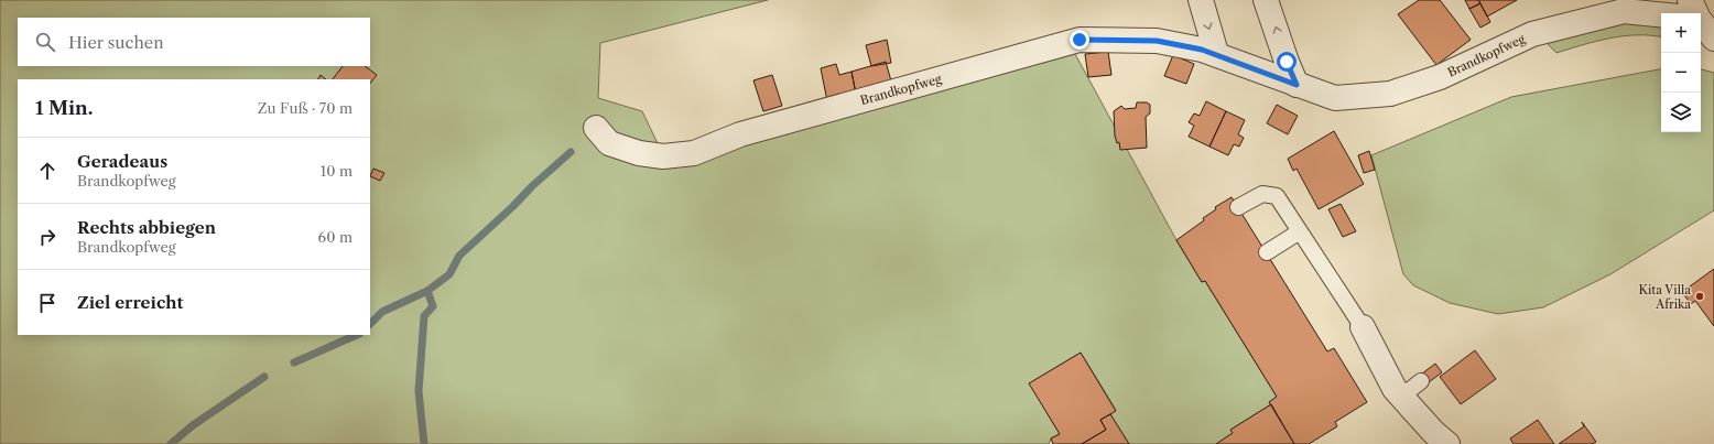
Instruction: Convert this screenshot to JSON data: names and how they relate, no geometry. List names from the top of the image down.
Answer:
{
  "streets": {
    "street": ["Brandkopfweg"]
  },
  "places": ["Kita Villa Afrika"],
  "page": {
    "map_buttons": ["+", "−"],
    "search": "Hier suchen",
    "heading": ["1 Min.", "Zu Fuß · 70 m"],
    "list": [
      ["Geradeaus", "Brandkopfweg", "10 m"],
      ["Rechts abbiegen", "Brandkopfweg", "60 m"],
      "Ziel erreicht"
    ]
  }
}
